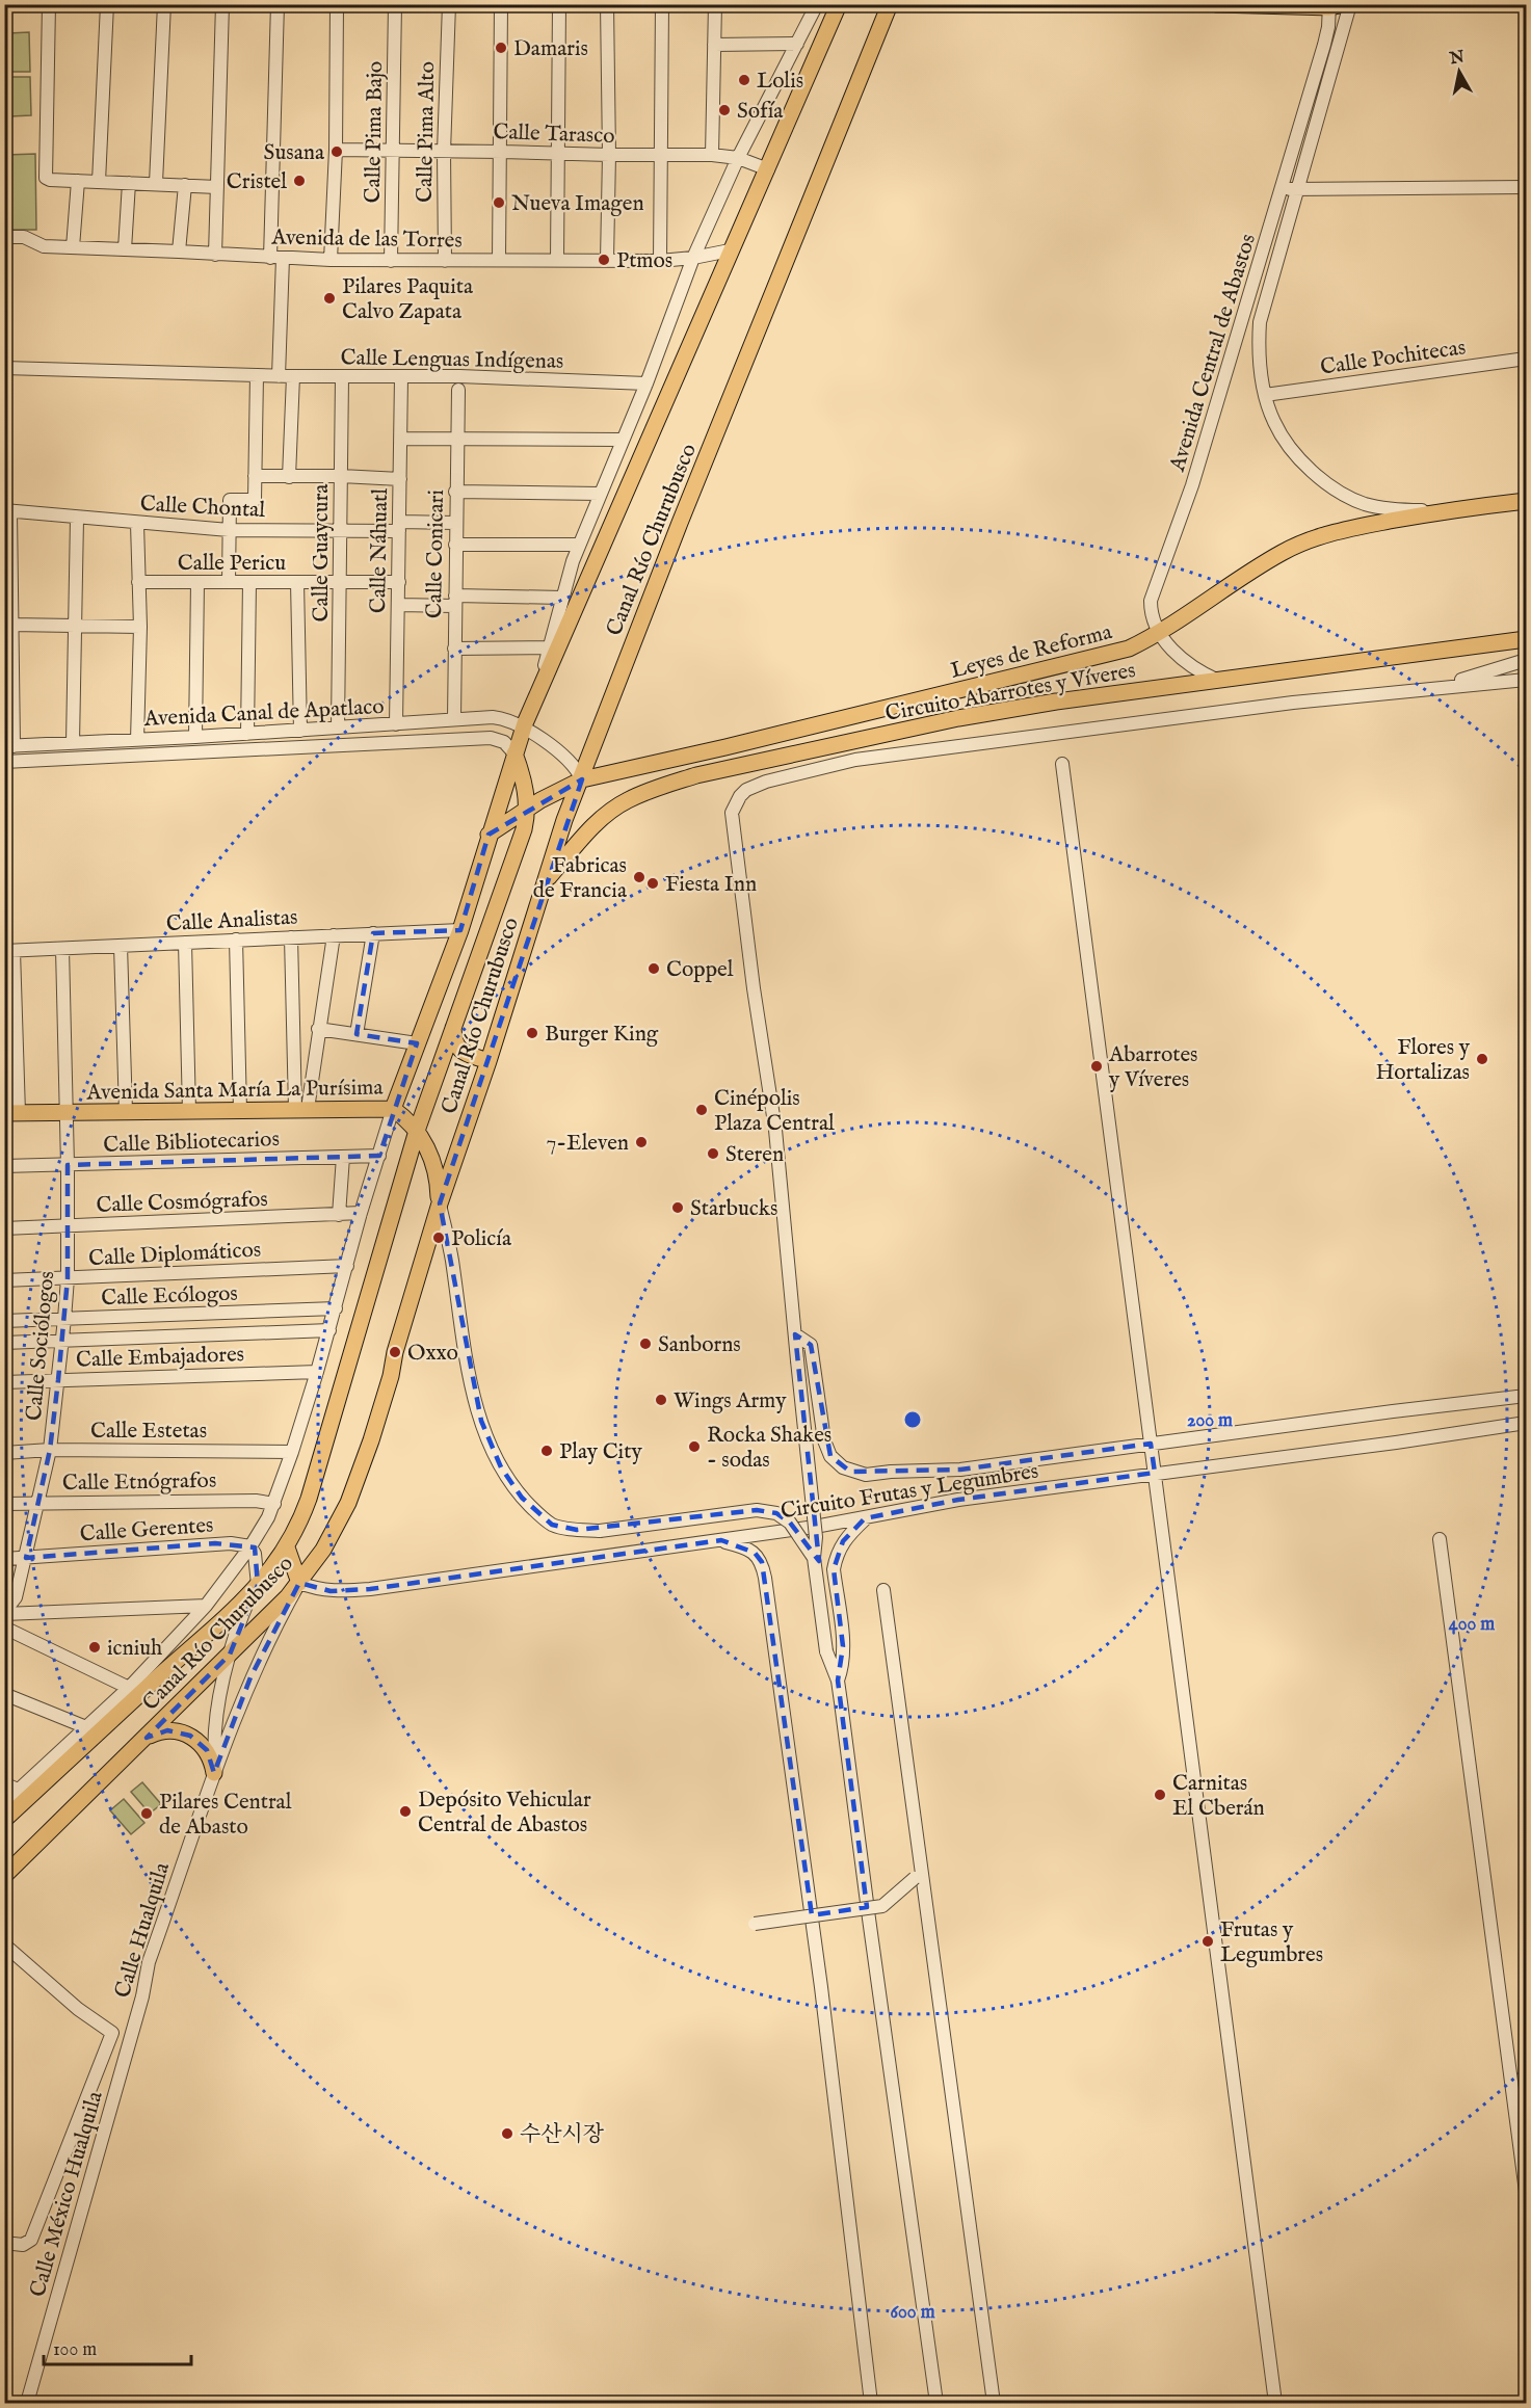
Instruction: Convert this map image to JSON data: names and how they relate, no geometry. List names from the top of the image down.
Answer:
{
  "streets": {
    "main road": [
      "Canal Río Churubusco",
      "Leyes de Reforma",
      "Circuito Abarrotes y Víveres",
      "Avenida Santa María La Purísima"
    ],
    "street": [
      "Calle Pima Bajo",
      "Calle Pima Alto",
      "Calle Tarasco",
      "Avenida de las Torres",
      "Avenida Central de Abastos",
      "Calle Pochitecas",
      "Calle Lenguas Indígenas",
      "Calle Chontal",
      "Calle Náhuatl",
      "Calle Guaycura",
      "Calle Conicari",
      "Calle Pericu",
      "Avenida Canal de Apatlaco",
      "Calle Analistas",
      "Calle Bibliotecarios",
      "Calle Cosmógrafos",
      "Calle Diplomáticos",
      "Calle Ecólogos",
      "Calle Sociólogos",
      "Calle Embajadores",
      "Calle Estetas",
      "Calle Etnógrafos",
      "Circuito Frutas y Legumbres",
      "Calle Gerentes",
      "Calle Hualquila",
      "Calle México Hualquila"
    ]
  },
  "crossings": [
    ["Calle Pima Bajo", "Calle Tarasco"],
    ["Calle Pima Bajo", "Avenida de las Torres"],
    ["Calle Pima Alto", "Calle Tarasco"],
    ["Calle Pima Alto", "Avenida de las Torres"],
    ["Calle Tarasco", "Canal Río Churubusco"],
    ["Avenida de las Torres", "Canal Río Churubusco"],
    ["Avenida Central de Abastos", "Calle Pochitecas"],
    ["Avenida Central de Abastos", "Leyes de Reforma"],
    ["Avenida Central de Abastos", "Circuito Abarrotes y Víveres"],
    ["Calle Lenguas Indígenas", "Canal Río Churubusco"],
    ["Calle Lenguas Indígenas", "Calle Náhuatl"],
    ["Calle Lenguas Indígenas", "Calle Guaycura"],
    ["Calle Chontal", "Calle Náhuatl"],
    ["Calle Chontal", "Calle Guaycura"],
    ["Calle Chontal", "Calle Conicari"],
    ["Canal Río Churubusco", "Leyes de Reforma"],
    ["Canal Río Churubusco", "Circuito Abarrotes y Víveres"],
    ["Canal Río Churubusco", "Avenida Canal de Apatlaco"],
    ["Canal Río Churubusco", "Calle Analistas"],
    ["Canal Río Churubusco", "Avenida Santa María La Purísima"],
    ["Canal Río Churubusco", "Calle Bibliotecarios"],
    ["Canal Río Churubusco", "Calle Cosmógrafos"],
    ["Canal Río Churubusco", "Calle Diplomáticos"],
    ["Canal Río Churubusco", "Calle Ecólogos"],
    ["Canal Río Churubusco", "Calle Embajadores"],
    ["Canal Río Churubusco", "Calle Estetas"],
    ["Canal Río Churubusco", "Calle Etnógrafos"],
    ["Canal Río Churubusco", "Circuito Frutas y Legumbres"],
    ["Canal Río Churubusco", "Calle Gerentes"],
    ["Canal Río Churubusco", "Calle Hualquila"],
    ["Calle Náhuatl", "Calle Pericu"],
    ["Calle Náhuatl", "Avenida Canal de Apatlaco"],
    ["Calle Guaycura", "Calle Pericu"],
    ["Calle Guaycura", "Avenida Canal de Apatlaco"],
    ["Calle Conicari", "Avenida Canal de Apatlaco"],
    ["Leyes de Reforma", "Avenida Canal de Apatlaco"],
    ["Calle Analistas", "Calle Sociólogos"],
    ["Avenida Santa María La Purísima", "Calle Sociólogos"],
    ["Calle Bibliotecarios", "Calle Sociólogos"],
    ["Calle Cosmógrafos", "Calle Sociólogos"],
    ["Calle Diplomáticos", "Calle Sociólogos"],
    ["Calle Ecólogos", "Calle Sociólogos"],
    ["Calle Sociólogos", "Calle Embajadores"],
    ["Calle Sociólogos", "Calle Estetas"],
    ["Calle Sociólogos", "Calle Etnógrafos"],
    ["Calle Sociólogos", "Calle Gerentes"],
    ["Circuito Frutas y Legumbres", "Calle Hualquila"],
    ["Calle Hualquila", "Calle México Hualquila"]
  ],
  "places": [
    "Damaris",
    "Lolis",
    "Sofía",
    "Susana",
    "Cristel",
    "Nueva Imagen",
    "Ptmos",
    "Pilares Paquita Calvo Zapata",
    "Fabricas de Francia",
    "Fiesta Inn",
    "Coppel",
    "Burger King",
    "Flores y Hortalizas",
    "Abarrotes y Víveres",
    "Cinépolis Plaza Central",
    "7-Eleven",
    "Steren",
    "Starbucks",
    "Policía",
    "Sanborns",
    "Oxxo",
    "Wings Army",
    "Rocka Shakes - sodas",
    "Play City",
    "icniuh",
    "Carnitas El Cberán",
    "Depósito Vehicular Central de Abastos",
    "Pilares Central de Abasto",
    "Frutas y Legumbres",
    "수산시장"
  ],
  "scale_bar": "100 m",
  "north": "top",
  "rings": ["200 m", "400 m", "600 m"]
}
